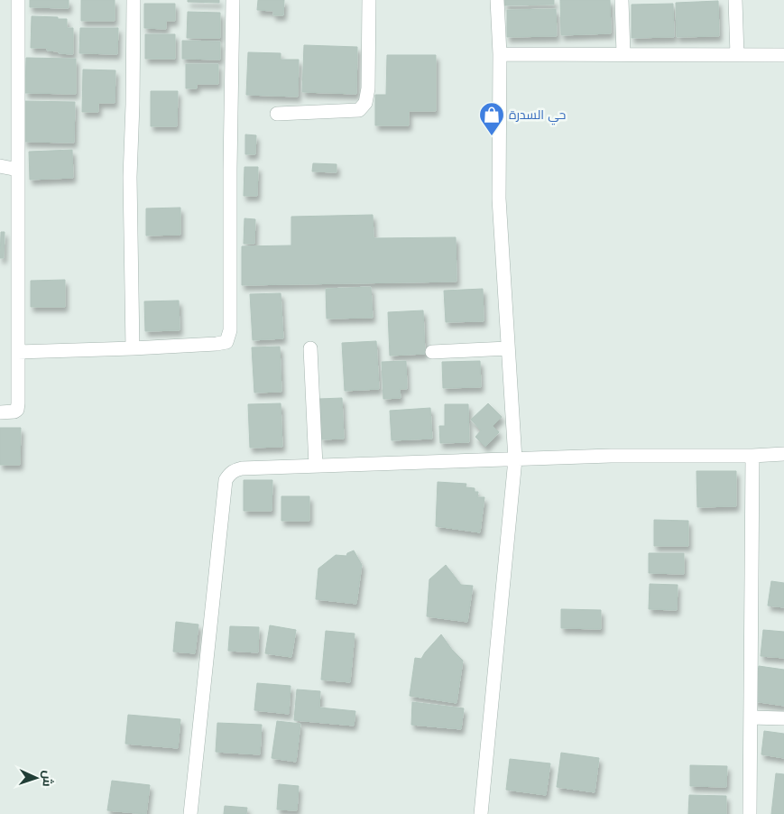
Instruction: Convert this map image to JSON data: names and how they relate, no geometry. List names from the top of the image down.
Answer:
{
  "places": {
    "shop": ["حي السدرة"]
  },
  "north": "right"
}
